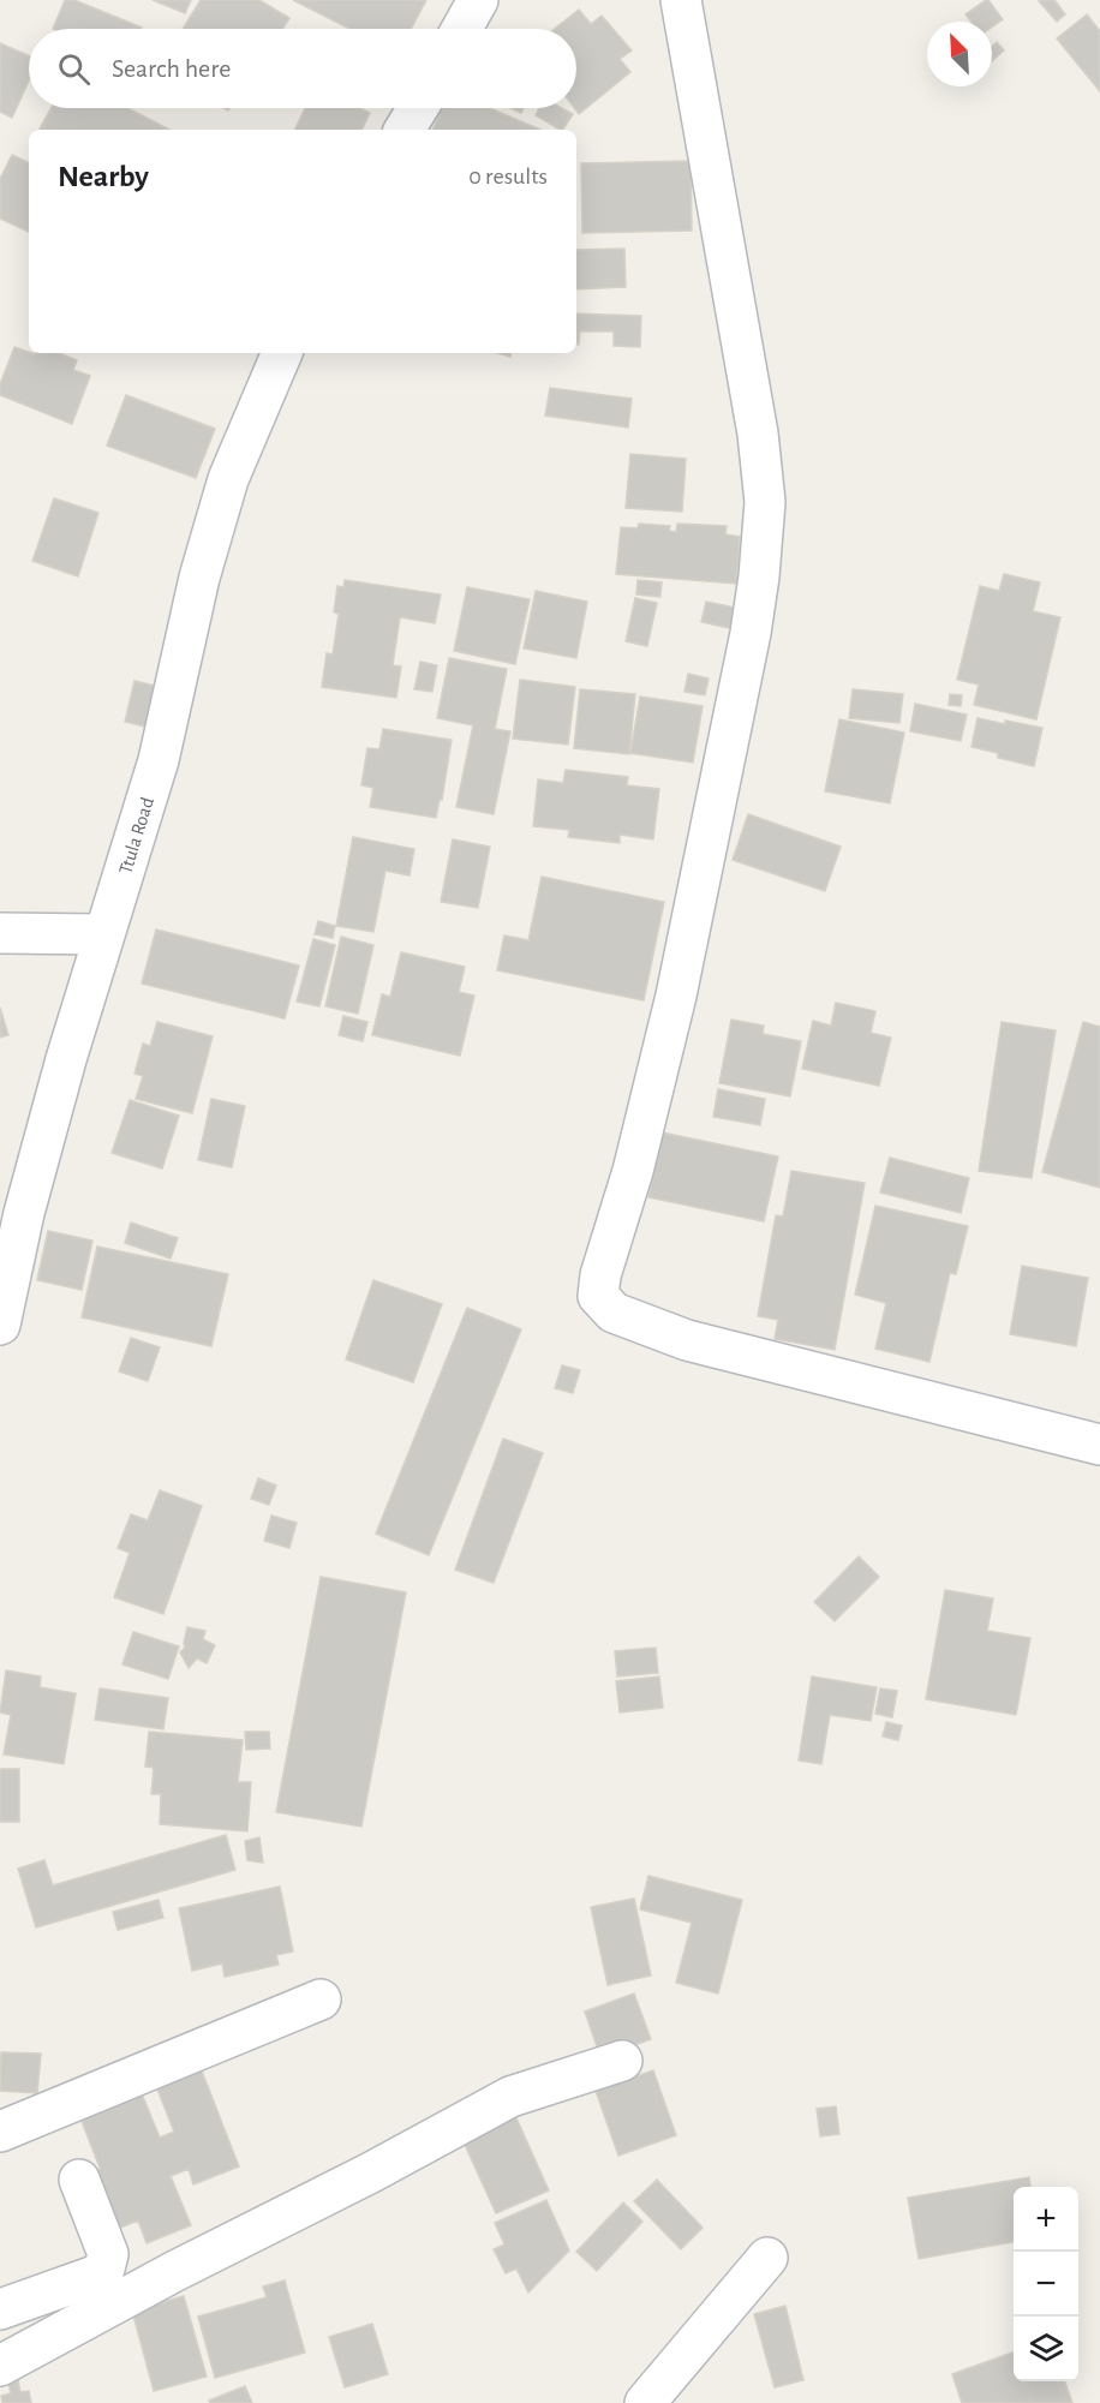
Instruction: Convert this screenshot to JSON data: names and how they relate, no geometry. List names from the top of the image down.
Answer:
{
  "streets": {
    "street": ["Ttula Road"]
  },
  "north": "top left",
  "page": {
    "search": "Search here",
    "heading": ["Nearby", "0 results"],
    "map_buttons": ["+", "−"]
  }
}
